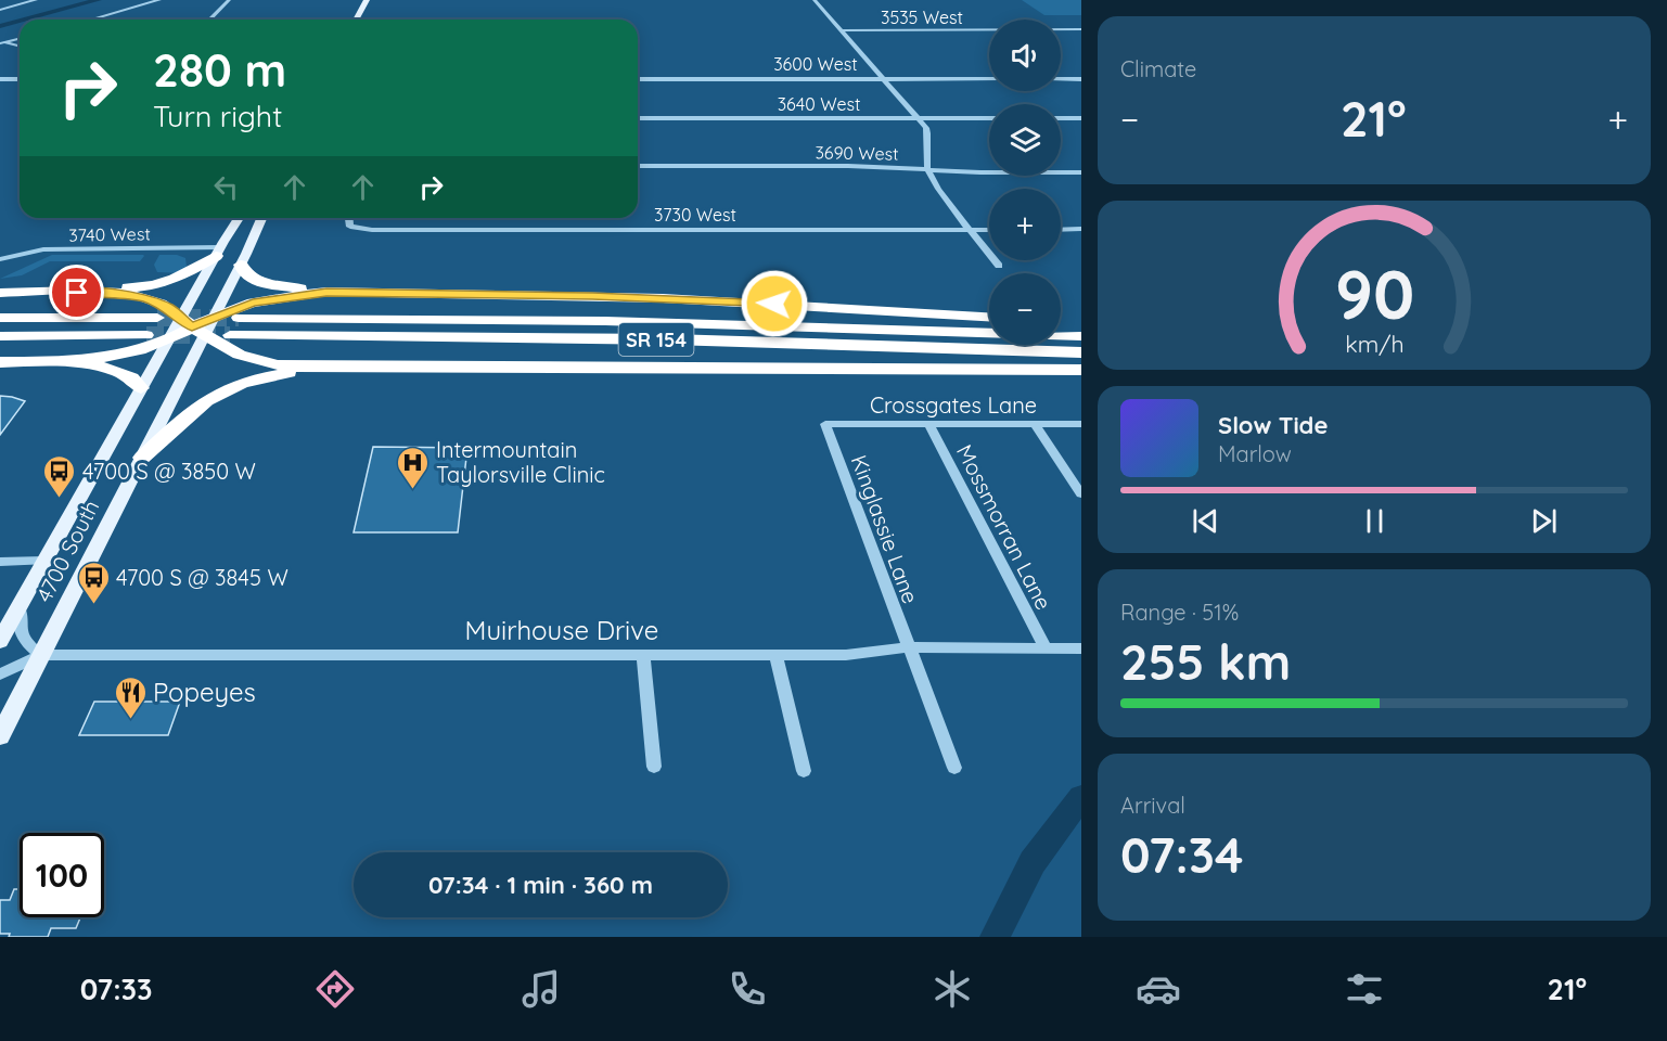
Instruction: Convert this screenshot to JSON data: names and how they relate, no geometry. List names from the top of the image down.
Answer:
{
  "streets": {
    "highway": ["SR 154"],
    "main road": ["4700 South"],
    "street": [
      "3535 West",
      "3600 West",
      "3640 West",
      "3690 West",
      "3730 West",
      "3740 West",
      "Crossgates Lane",
      "Mossmorran Lane",
      "Kinglassie Lane",
      "Muirhouse Drive"
    ]
  },
  "crossings": [
    ["3740 West", "4700 South"],
    ["Crossgates Lane", "Mossmorran Lane"],
    ["Crossgates Lane", "Kinglassie Lane"],
    ["Mossmorran Lane", "Muirhouse Drive"],
    ["Kinglassie Lane", "Muirhouse Drive"],
    ["4700 South", "Muirhouse Drive"]
  ],
  "places": {
    "hospital": ["Intermountain Taylorsville Clinic"],
    "bus stop": ["4700 S @ 3850 W", "4700 S @ 3845 W"],
    "restaurant": ["Popeyes"]
  },
  "page": {
    "tile": [
      "Climate",
      ["Range · 51%", "255 km"],
      ["Arrival", "07:34"]
    ],
    "map_buttons": ["+", "−"],
    "turn": ["280 m", "Turn right"],
    "heat": ["−", "21°", "+"],
    "song": ["Slow Tide", "Marlow"],
    "limit": "100",
    "trip": "07:34 · 1 min · 360 m",
    "tabs": ["07:33", "21°"],
    "gauge": ["90", "km/h"]
  }
}
